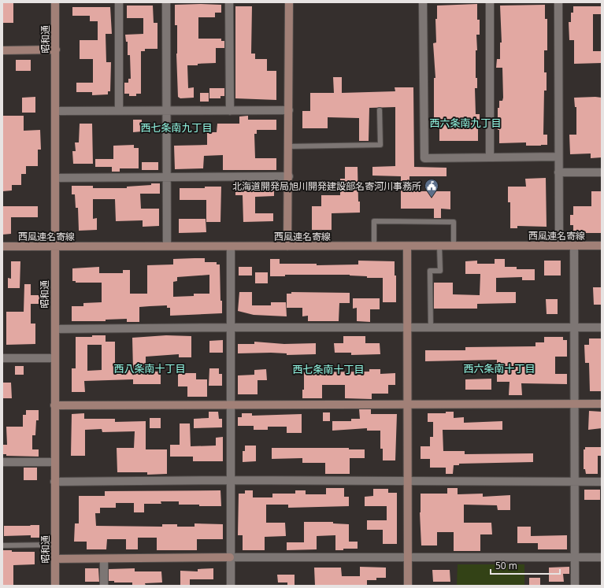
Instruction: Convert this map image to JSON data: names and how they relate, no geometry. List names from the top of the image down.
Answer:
{
  "streets": {
    "street": ["昭和通", "西風連名寄線"]
  },
  "crossings": [
    ["昭和通", "西風連名寄線"]
  ],
  "districts": [
    "西六条南九丁目",
    "西七条南九丁目",
    "西八条南十丁目",
    "西六条南十丁目",
    "西七条南十丁目"
  ],
  "places": {
    "public building": ["北海道開発局旭川開発建設部名寄河川事務所"]
  },
  "scale_bar": "50 m"
}
